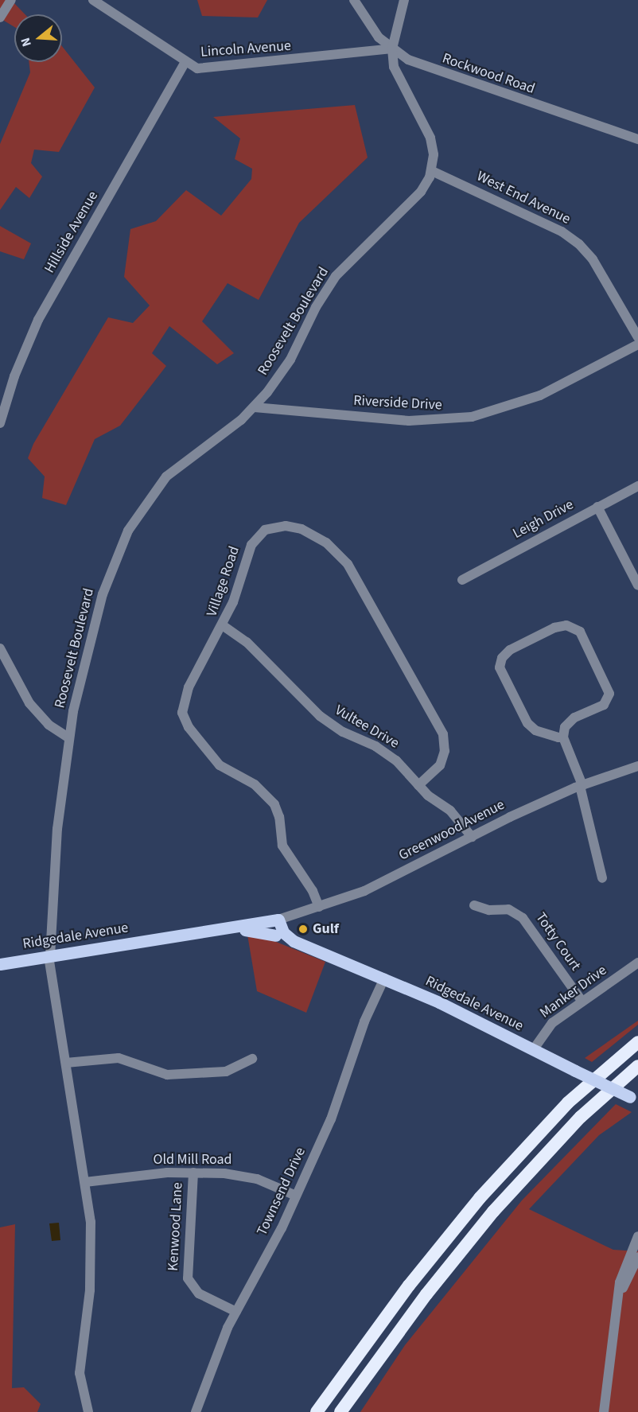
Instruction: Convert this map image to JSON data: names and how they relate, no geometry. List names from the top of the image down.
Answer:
{
  "streets": {
    "main road": ["Ridgedale Avenue"],
    "street": [
      "Lincoln Avenue",
      "Rockwood Road",
      "West End Avenue",
      "Hillside Avenue",
      "Roosevelt Boulevard",
      "Riverside Drive",
      "Leigh Drive",
      "Village Road",
      "Vultee Drive",
      "Greenwood Avenue",
      "Totty Court",
      "Manker Drive",
      "Old Mill Road",
      "Townsend Drive",
      "Kenwood Lane"
    ]
  },
  "crossings": [
    ["Lincoln Avenue", "Rockwood Road"],
    ["Lincoln Avenue", "Hillside Avenue"],
    ["Lincoln Avenue", "Roosevelt Boulevard"],
    ["Rockwood Road", "Roosevelt Boulevard"],
    ["West End Avenue", "Roosevelt Boulevard"],
    ["Roosevelt Boulevard", "Riverside Drive"],
    ["Roosevelt Boulevard", "Ridgedale Avenue"],
    ["Village Road", "Vultee Drive"],
    ["Village Road", "Greenwood Avenue"],
    ["Vultee Drive", "Greenwood Avenue"],
    ["Greenwood Avenue", "Ridgedale Avenue"],
    ["Ridgedale Avenue", "Manker Drive"],
    ["Ridgedale Avenue", "Townsend Drive"],
    ["Totty Court", "Manker Drive"],
    ["Old Mill Road", "Townsend Drive"],
    ["Old Mill Road", "Kenwood Lane"],
    ["Townsend Drive", "Kenwood Lane"]
  ],
  "places": ["Gulf"],
  "north": "left"
}
